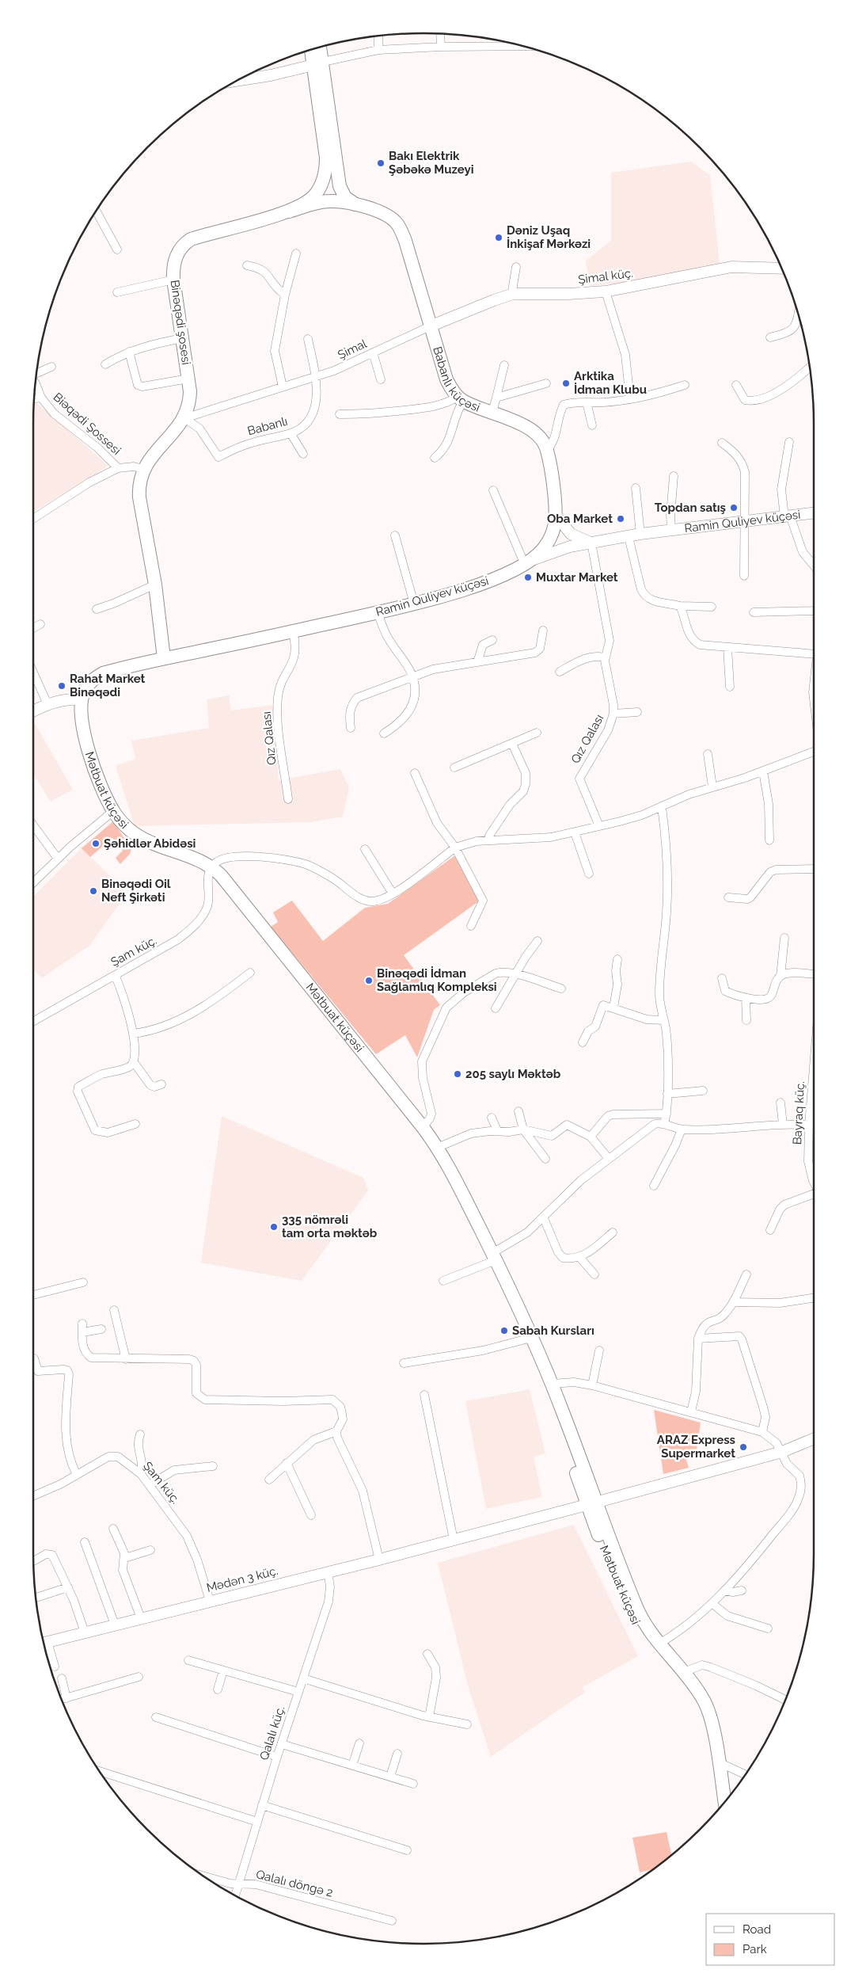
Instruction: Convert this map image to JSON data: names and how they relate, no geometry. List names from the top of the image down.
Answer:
{
  "streets": {
    "main road": [
      "Şimal küç.",
      "Binəqədi şosesi",
      "Babanlı küçəsi",
      "Ramin Quliyev küçəsi",
      "Mətbuat küçəsi",
      "Mədən 3 küç."
    ],
    "street": [
      "Şimal",
      "Biəqədi Şossesi",
      "Babanlı",
      "Qız Qalası",
      "Şam küç.",
      "Bayraq küç.",
      "Qalalı küç.",
      "Qalalı döngə 2"
    ]
  },
  "crossings": [
    ["Şimal küç.", "Şimal"],
    ["Şimal küç.", "Babanlı küçəsi"],
    ["Binəqədi şosesi", "Şimal"],
    ["Binəqədi şosesi", "Babanlı küçəsi"],
    ["Binəqədi şosesi", "Babanlı"],
    ["Binəqədi şosesi", "Ramin Quliyev küçəsi"],
    ["Şimal", "Babanlı küçəsi"],
    ["Şimal", "Babanlı"],
    ["Babanlı küçəsi", "Ramin Quliyev küçəsi"],
    ["Ramin Quliyev küçəsi", "Qız Qalası"],
    ["Ramin Quliyev küçəsi", "Mətbuat küçəsi"],
    ["Mətbuat küçəsi", "Şam küç."],
    ["Mətbuat küçəsi", "Mədən 3 küç."],
    ["Şam küç.", "Mədən 3 küç."],
    ["Mədən 3 küç.", "Qalalı küç."],
    ["Qalalı küç.", "Qalalı döngə 2"]
  ],
  "places": [
    "Bakı Elektrik Şəbəkə Muzeyi",
    "Dəniz Uşaq İnkişaf Mərkəzi",
    "Arktika İdman Klubu",
    "Topdan satış",
    "Oba Market",
    "Muxtar Market",
    "Rahat Market Binəqədi",
    "Şəhidlər Abidəsi",
    "Binəqədi Oil Neft Şirkəti",
    "Binəqədi İdman Sağlamlıq Kompleksi",
    "205 saylı Məktəb",
    "335 nömrəli tam orta məktəb",
    "Sabah Kursları",
    "ARAZ Express Supermarket"
  ],
  "legend": ["Road", "Park"]
}
